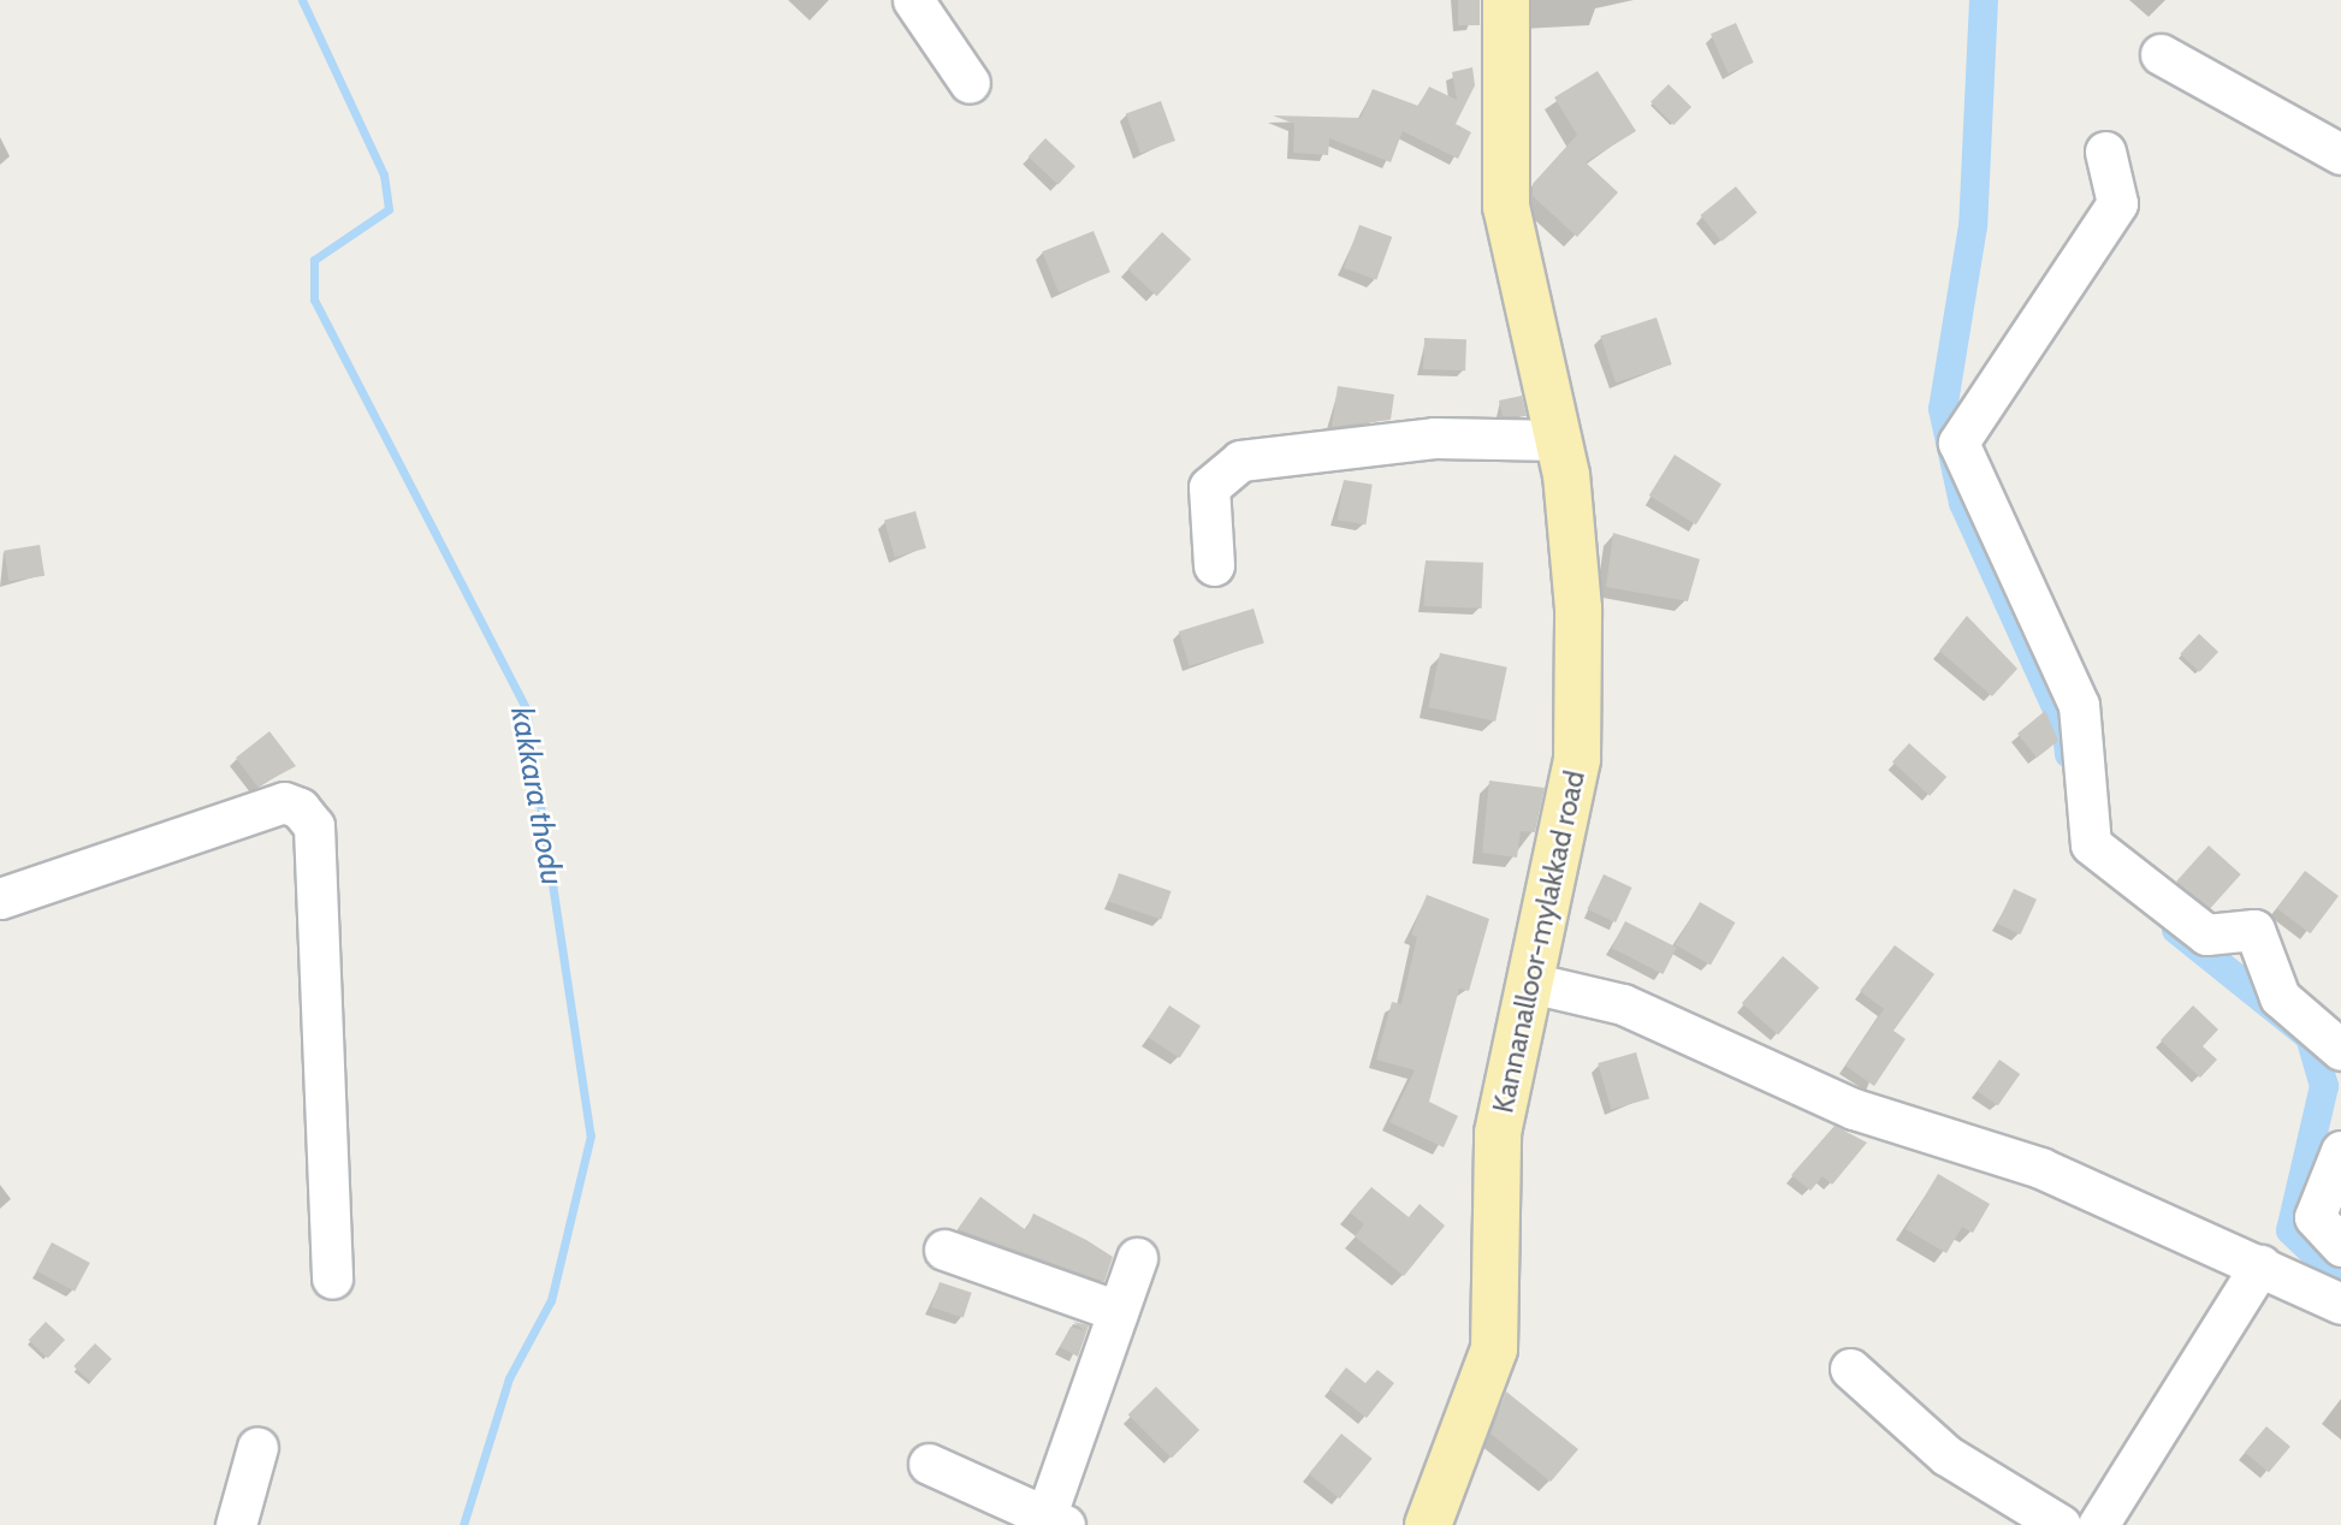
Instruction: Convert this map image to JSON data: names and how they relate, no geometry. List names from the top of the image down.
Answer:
{
  "streets": {
    "main road": ["Kannanalloor-mylakkad road"]
  },
  "water": ["kakkara thodu"]
}
